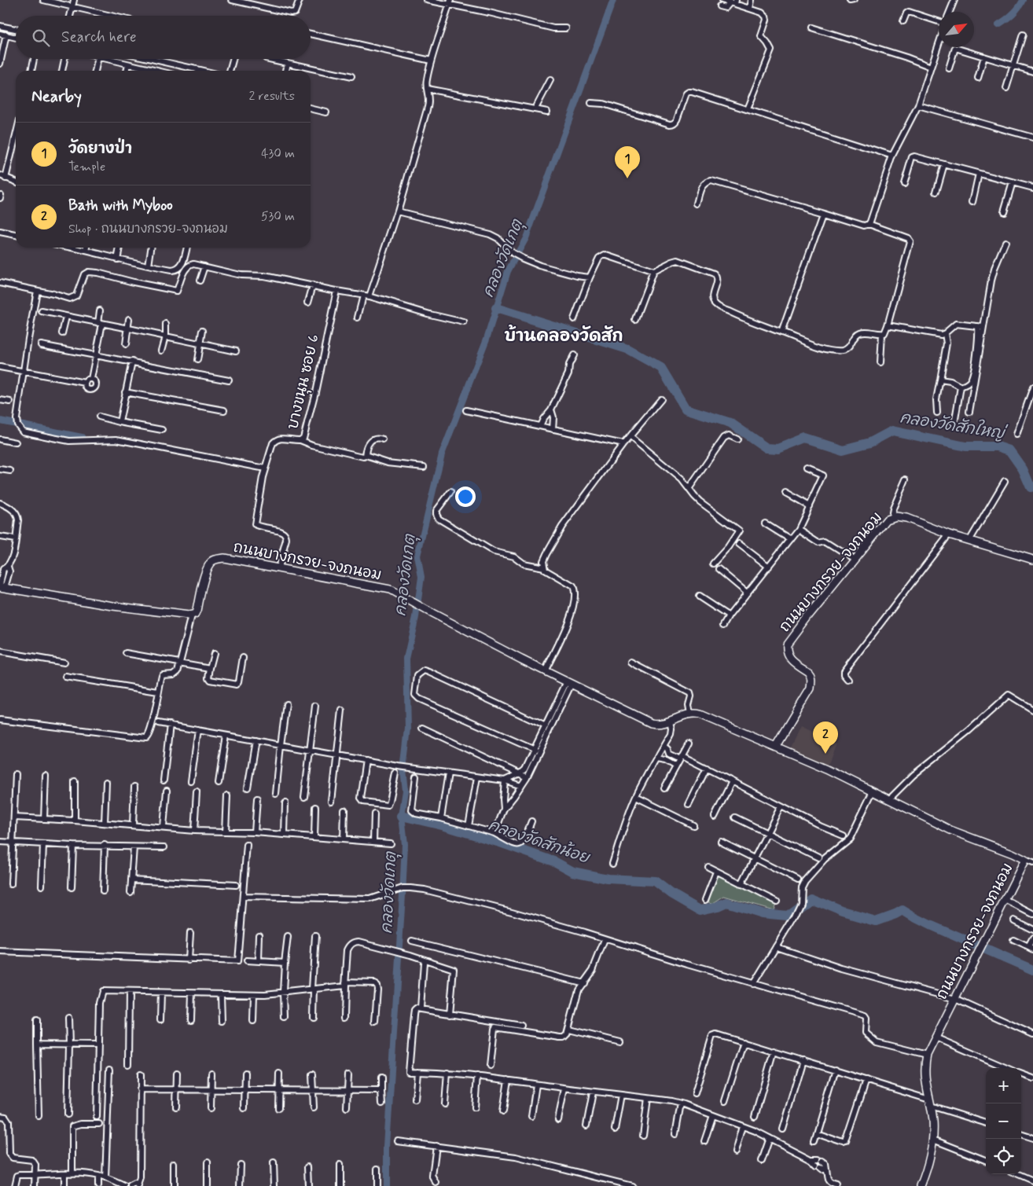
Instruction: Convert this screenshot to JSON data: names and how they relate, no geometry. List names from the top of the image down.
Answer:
{
  "streets": {
    "street": ["บางขนุน ซอย 6", "ถนนบางกรวย-จงถนอม"]
  },
  "crossings": [
    ["บางขนุน ซอย 6", "ถนนบางกรวย-จงถนอม"]
  ],
  "districts": ["บ้านคลองวัดสัก"],
  "water": ["คลองวัดเกตุ", "คลองวัดสักใหญ่", "คลองวัดสักน้อย"],
  "north": "top right",
  "page": {
    "search": "Search here",
    "heading": ["Nearby", "2 results"],
    "list": [
      {
        "mark": "1",
        "name": "วัดยางป่า",
        "note": "Temple",
        "value": "430 m"
      },
      {
        "mark": "2",
        "name": "Bath with Myboo",
        "note": "Shop · ถนนบางกรวย-จงถนอม",
        "value": "530 m"
      }
    ],
    "pins": ["1", "2"],
    "map_buttons": ["+", "−"]
  }
}
